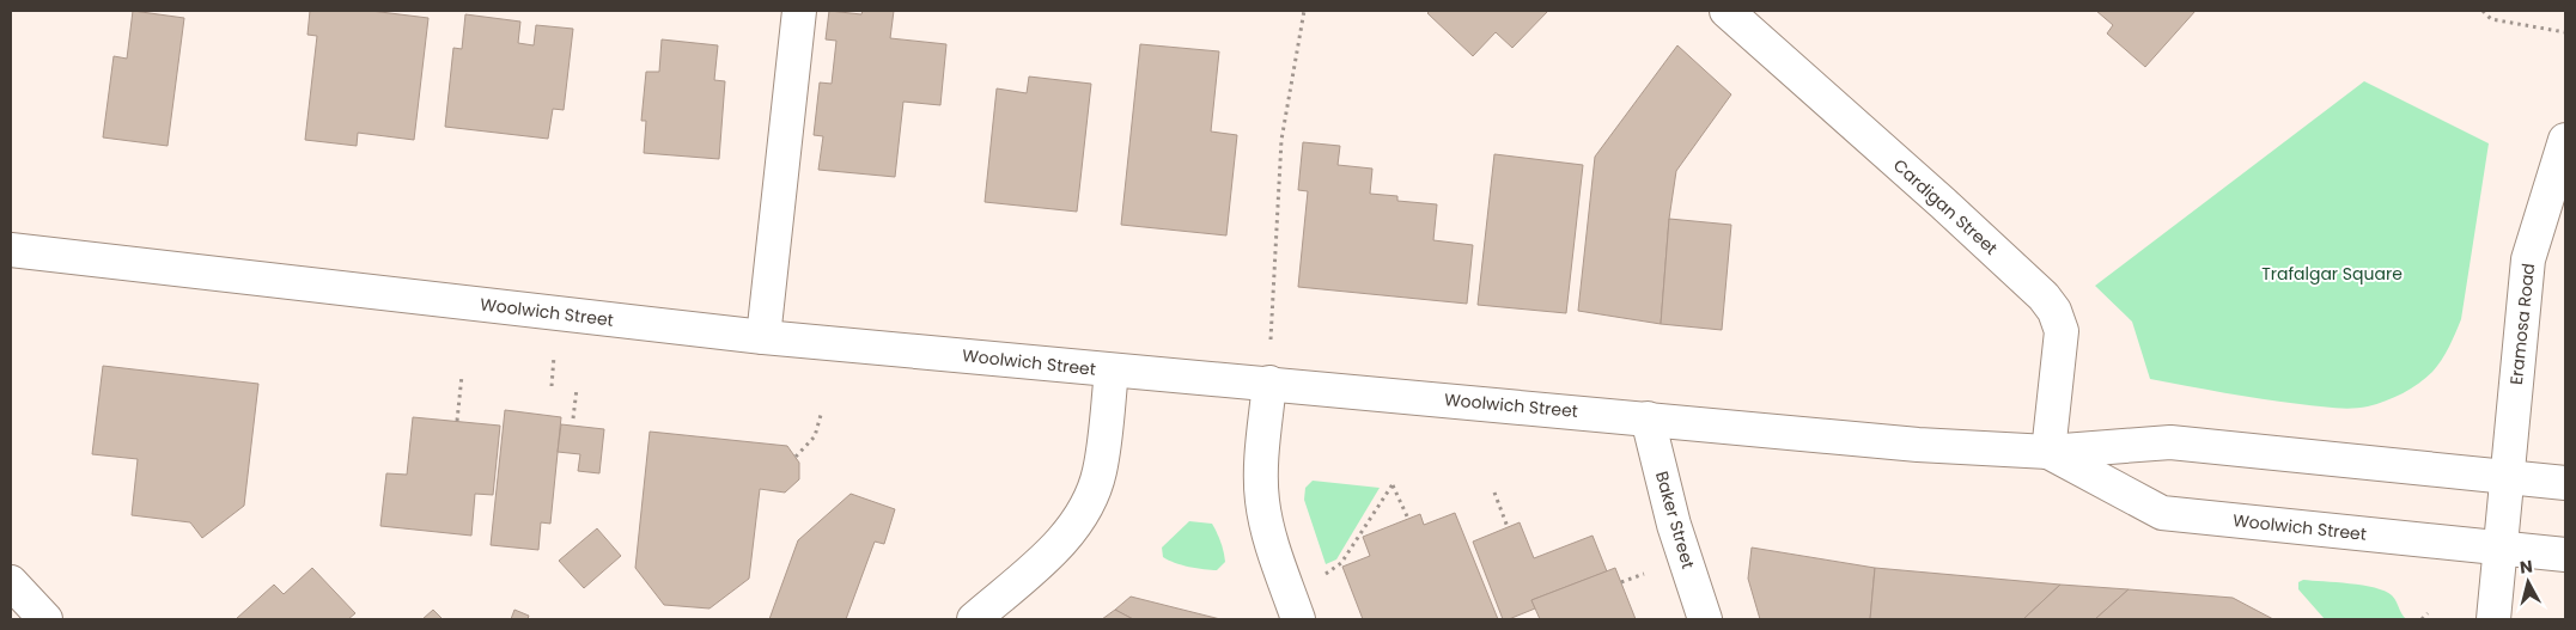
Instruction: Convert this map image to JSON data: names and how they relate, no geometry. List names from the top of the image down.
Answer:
{
  "streets": {
    "main road": [
      "Cardigan Street",
      "Woolwich Street",
      "Eramosa Road",
      "Baker Street"
    ]
  },
  "crossings": [
    ["Cardigan Street", "Woolwich Street"],
    ["Woolwich Street", "Eramosa Road"],
    ["Woolwich Street", "Baker Street"]
  ],
  "parks": ["Trafalgar Square"],
  "north": "top"
}
